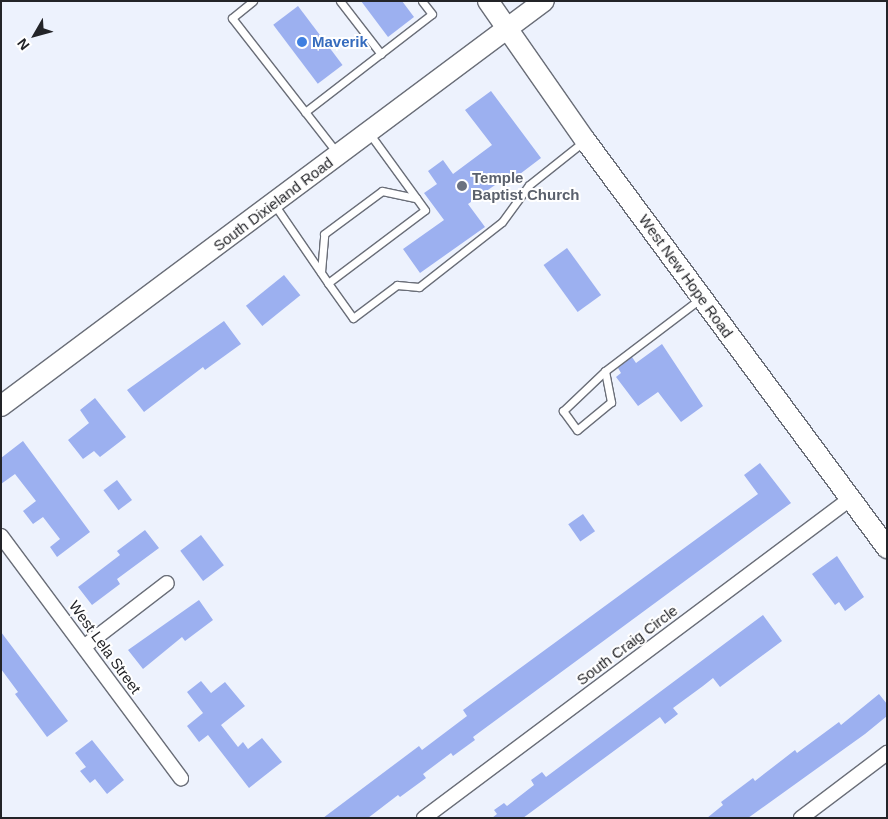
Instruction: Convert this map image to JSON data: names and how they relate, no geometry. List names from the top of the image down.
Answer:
{
  "streets": {
    "main road": ["South Dixieland Road", "West New Hope Road"],
    "street": ["South Craig Circle", "West Lela Street"]
  },
  "crossings": [
    ["South Dixieland Road", "West New Hope Road"],
    ["West New Hope Road", "South Craig Circle"]
  ],
  "places": ["Maverik", "Temple Baptist Church"],
  "north": "bottom left"
}
